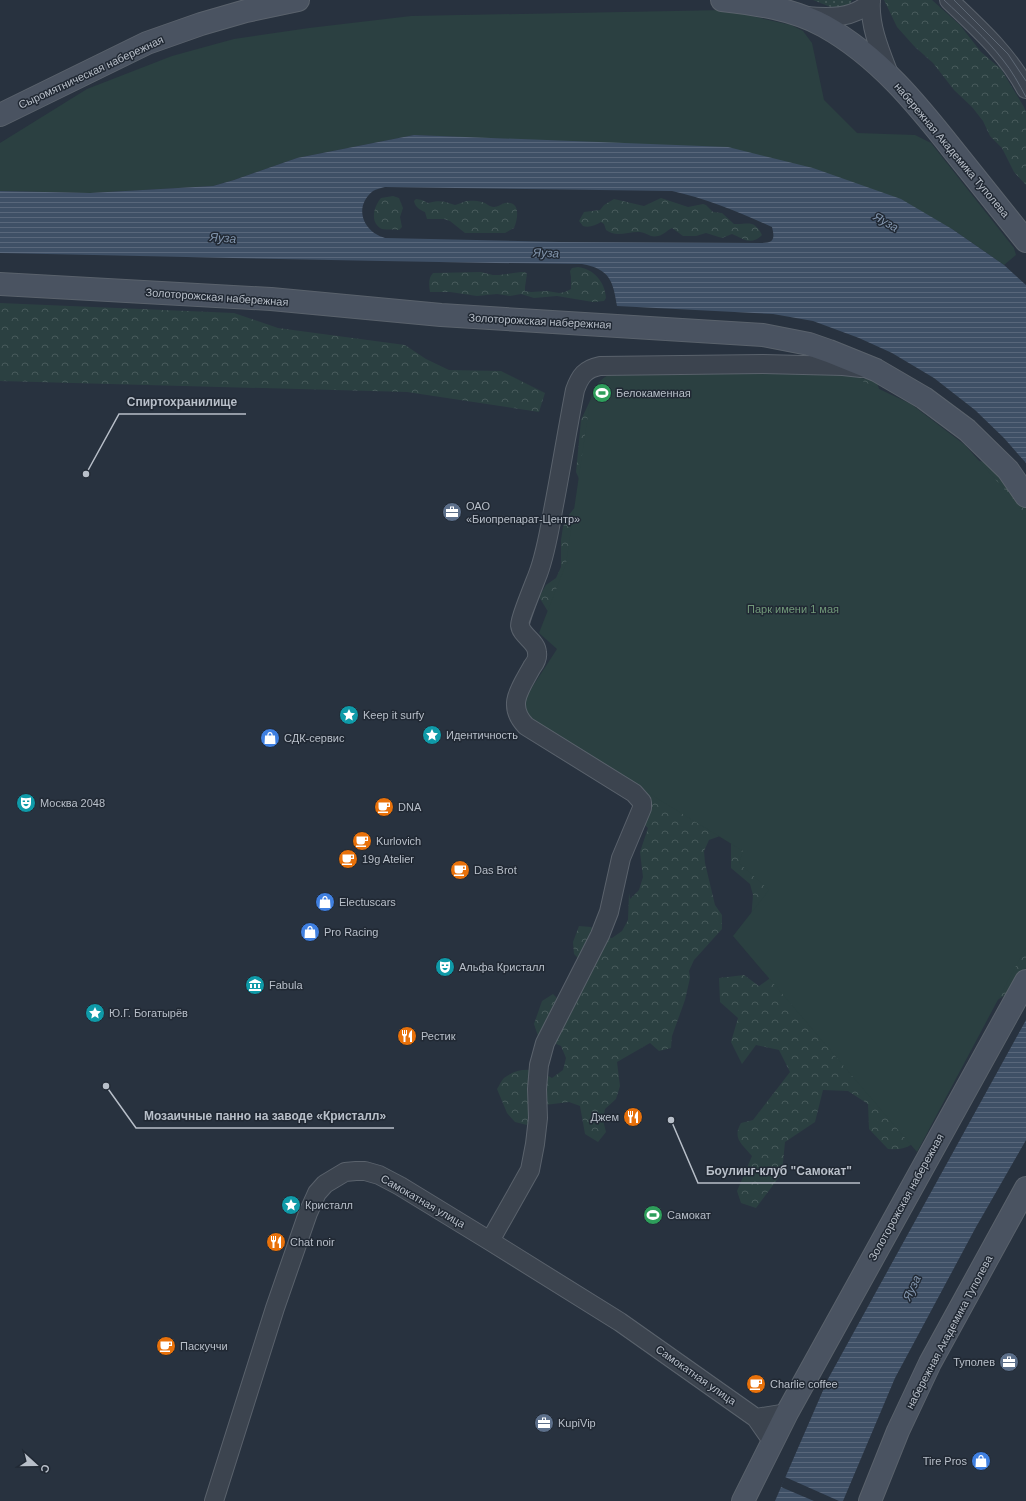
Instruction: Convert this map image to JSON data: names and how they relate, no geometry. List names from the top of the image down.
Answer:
{
  "streets": {
    "main road": ["Сыромятническая набережная", "набережная Академика Туполева", "Золоторожская набережная"],
    "street": ["Самокатная улица"]
  },
  "crossings": [
    ["Золоторожская набережная", "Самокатная улица"]
  ],
  "water": ["Яуза"],
  "parks": ["Парк имени 1 мая"],
  "places": {
    "sports": ["Белокаменная", "Самокат"],
    "other": ["Спиртохранилище", "Мозаичные панно на заводе «Кристалл»", "Боулинг-клуб \"Самокат\""],
    "office": ["ОАО «Биопрепарат-Центр»", "Туполев", "KupiVip"],
    "place": [
      "Keep it surfy",
      "Идентичность",
      "Ю.Г. Богатырёв",
      "Кристалл"
    ],
    "shop": [
      "СДК-сервис",
      "Electuscars",
      "Pro Racing",
      "Tire Pros"
    ],
    "theatre": ["Москва 2048", "Альфа Кристалл"],
    "cafe": [
      "DNA",
      "Kurlovich",
      "19g Atelier",
      "Das Brot",
      "Паскуччи",
      "Charlie coffee"
    ],
    "museum": ["Fabula"],
    "restaurant": ["Рестик", "Джем", "Chat noir"]
  },
  "north": "right"
}
